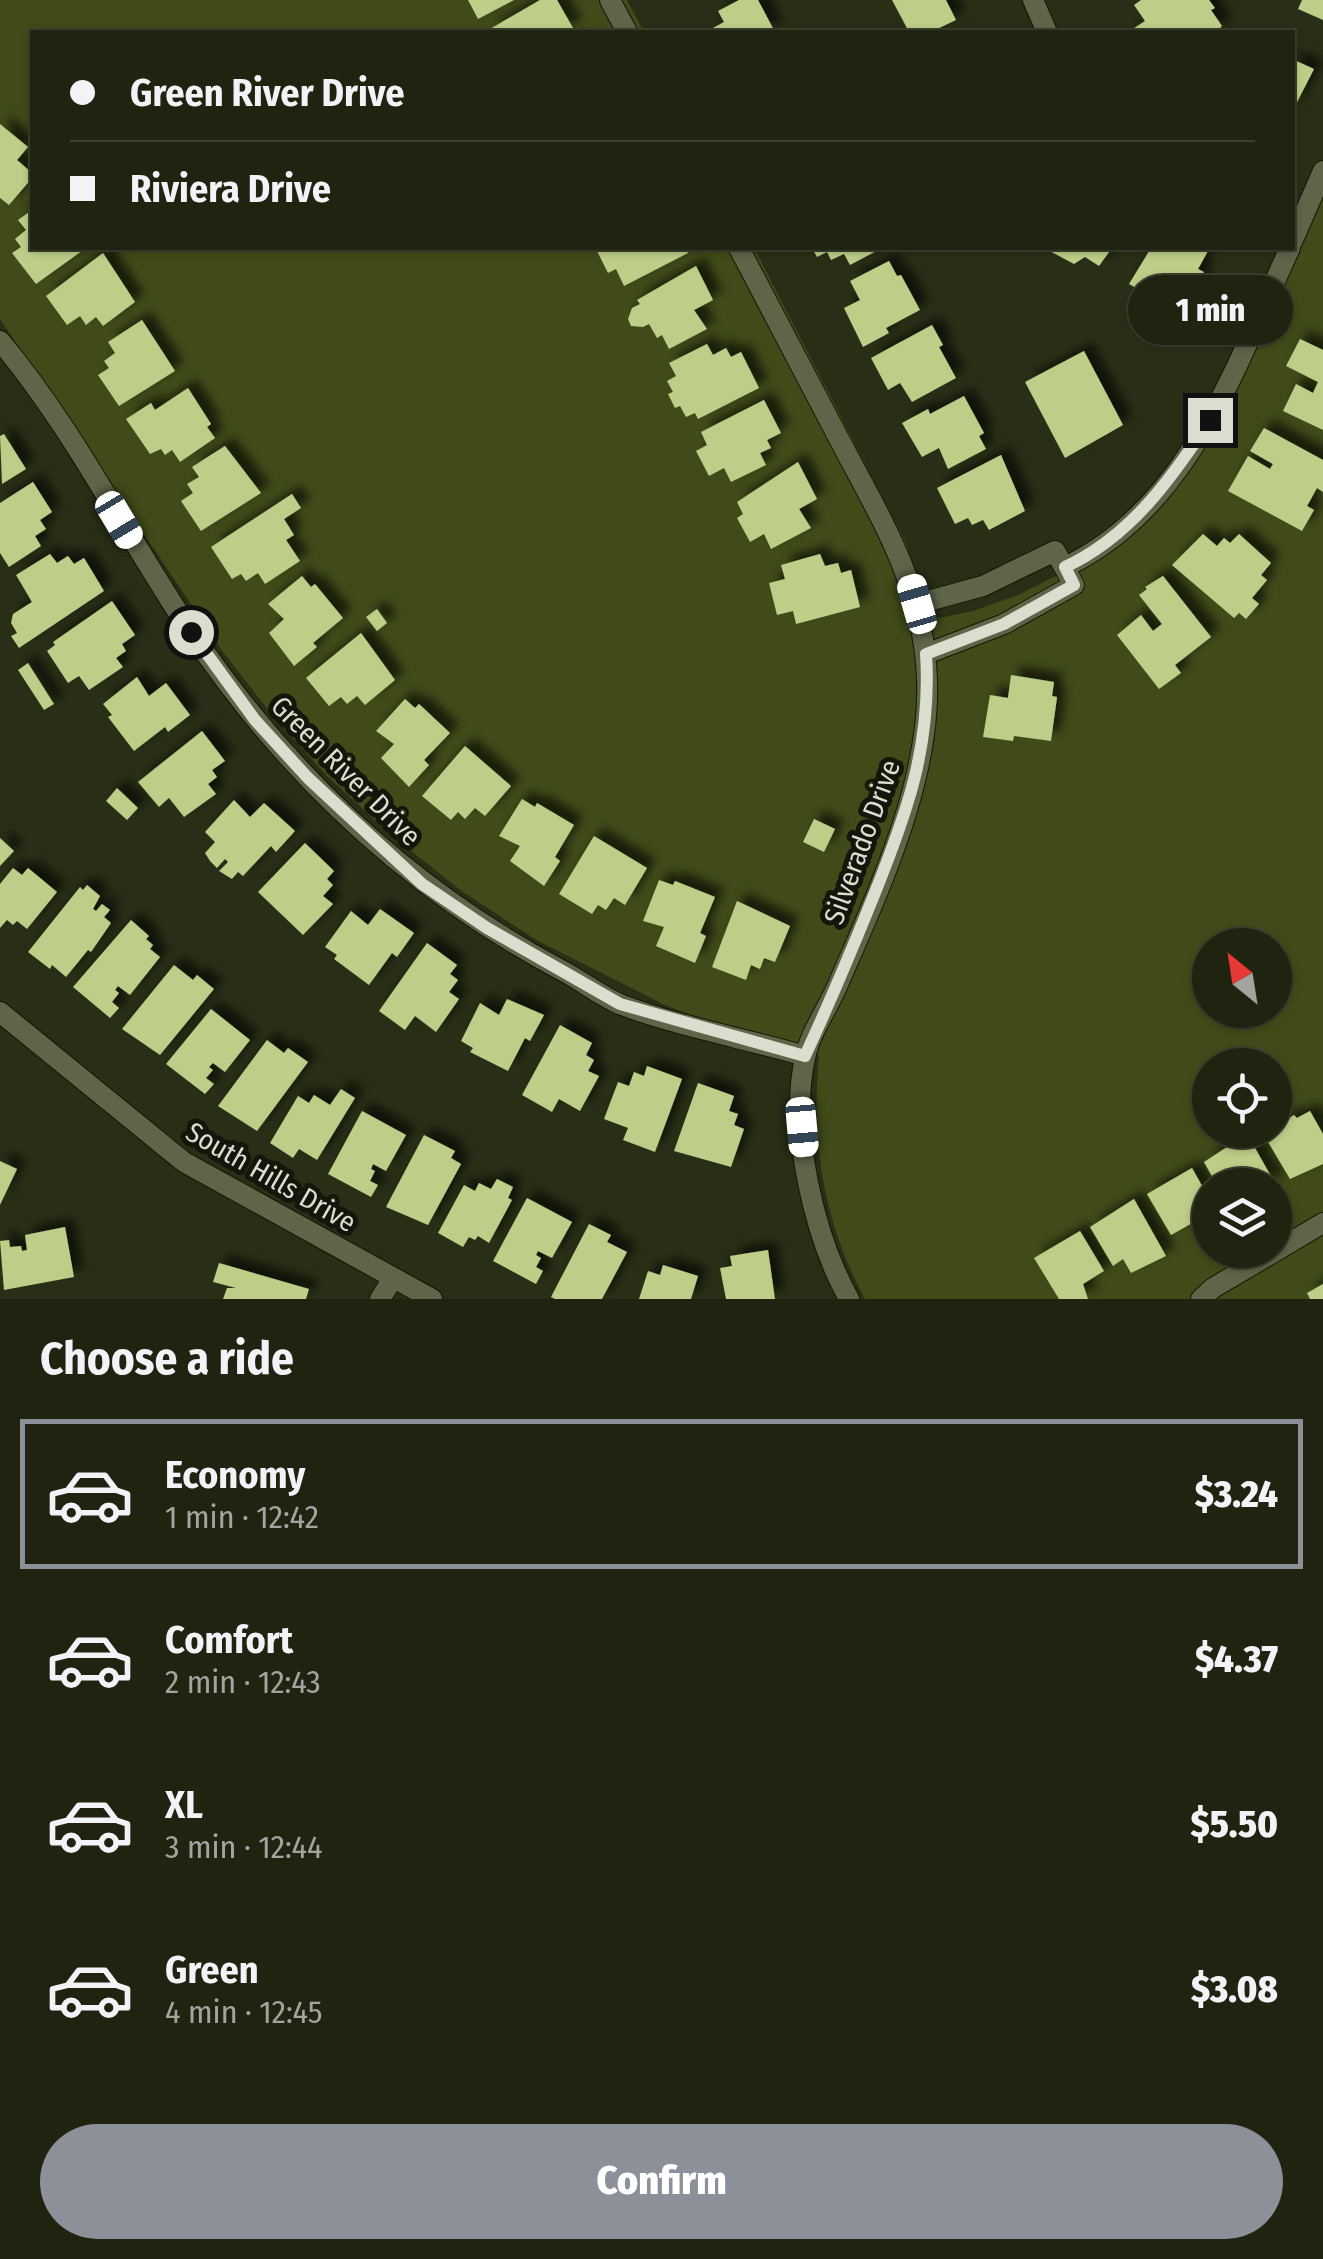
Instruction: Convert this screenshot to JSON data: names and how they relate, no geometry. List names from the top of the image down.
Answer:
{
  "streets": {
    "street": ["Green River Drive", "Silverado Drive", "South Hills Drive"]
  },
  "crossings": [
    ["Green River Drive", "Silverado Drive"]
  ],
  "north": "top left",
  "page": {
    "banner": ["Green River Drive", "Riviera Drive"],
    "bubble": "1 min",
    "heading": "Choose a ride",
    "list": [
      {
        "name": "Economy",
        "note": "1 min · 12:42",
        "value": "$3.24"
      },
      {
        "name": "Comfort",
        "note": "2 min · 12:43",
        "value": "$4.37"
      },
      {
        "name": "XL",
        "note": "3 min · 12:44",
        "value": "$5.50"
      },
      {
        "name": "Green",
        "note": "4 min · 12:45",
        "value": "$3.08"
      }
    ],
    "buttons": "Confirm"
  }
}
